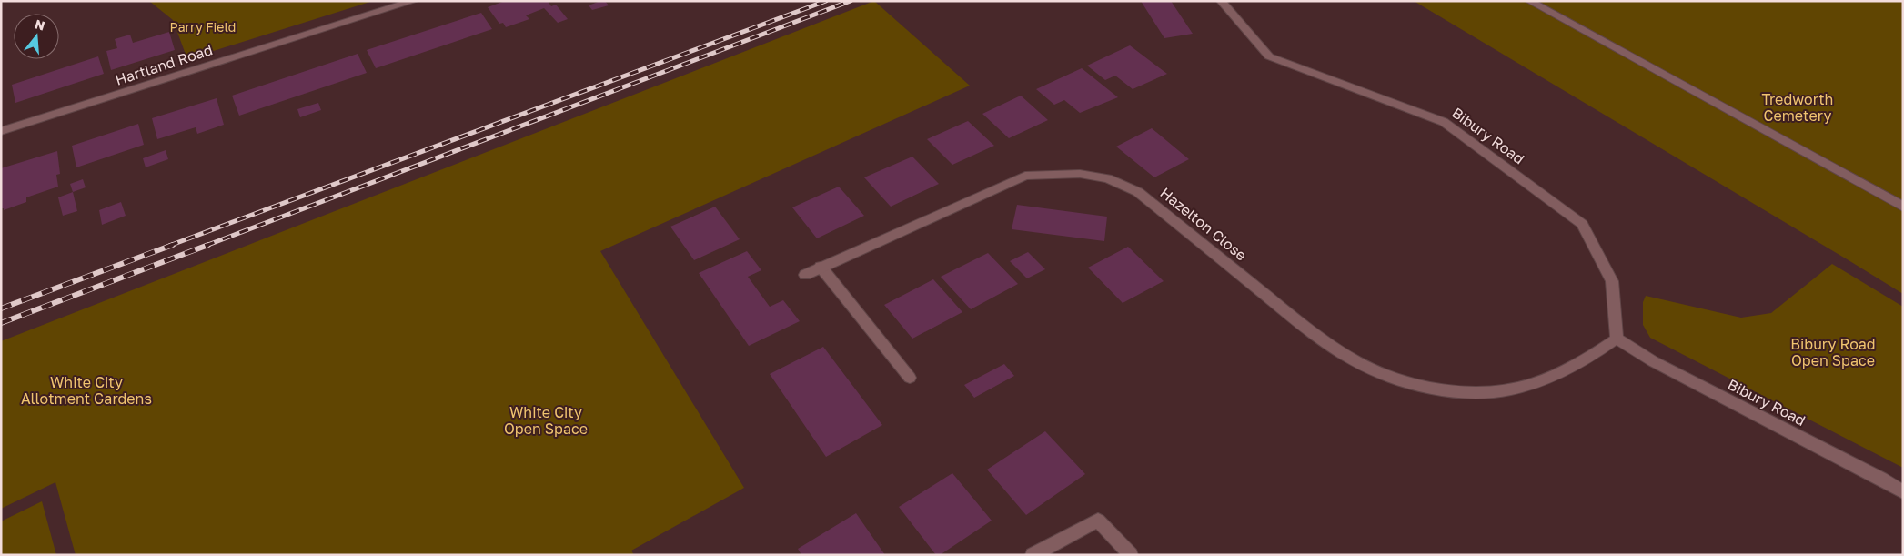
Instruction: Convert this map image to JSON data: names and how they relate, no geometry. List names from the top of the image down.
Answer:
{
  "streets": {
    "street": ["Hartland Road", "Bibury Road", "Hazelton Close"]
  },
  "crossings": [
    ["Bibury Road", "Hazelton Close"]
  ],
  "parks": [
    "Parry Field",
    "Tredworth Cemetery",
    "Bibury Road Open Space",
    "White City Allotment Gardens",
    "White City Open Space"
  ],
  "north": "top"
}
